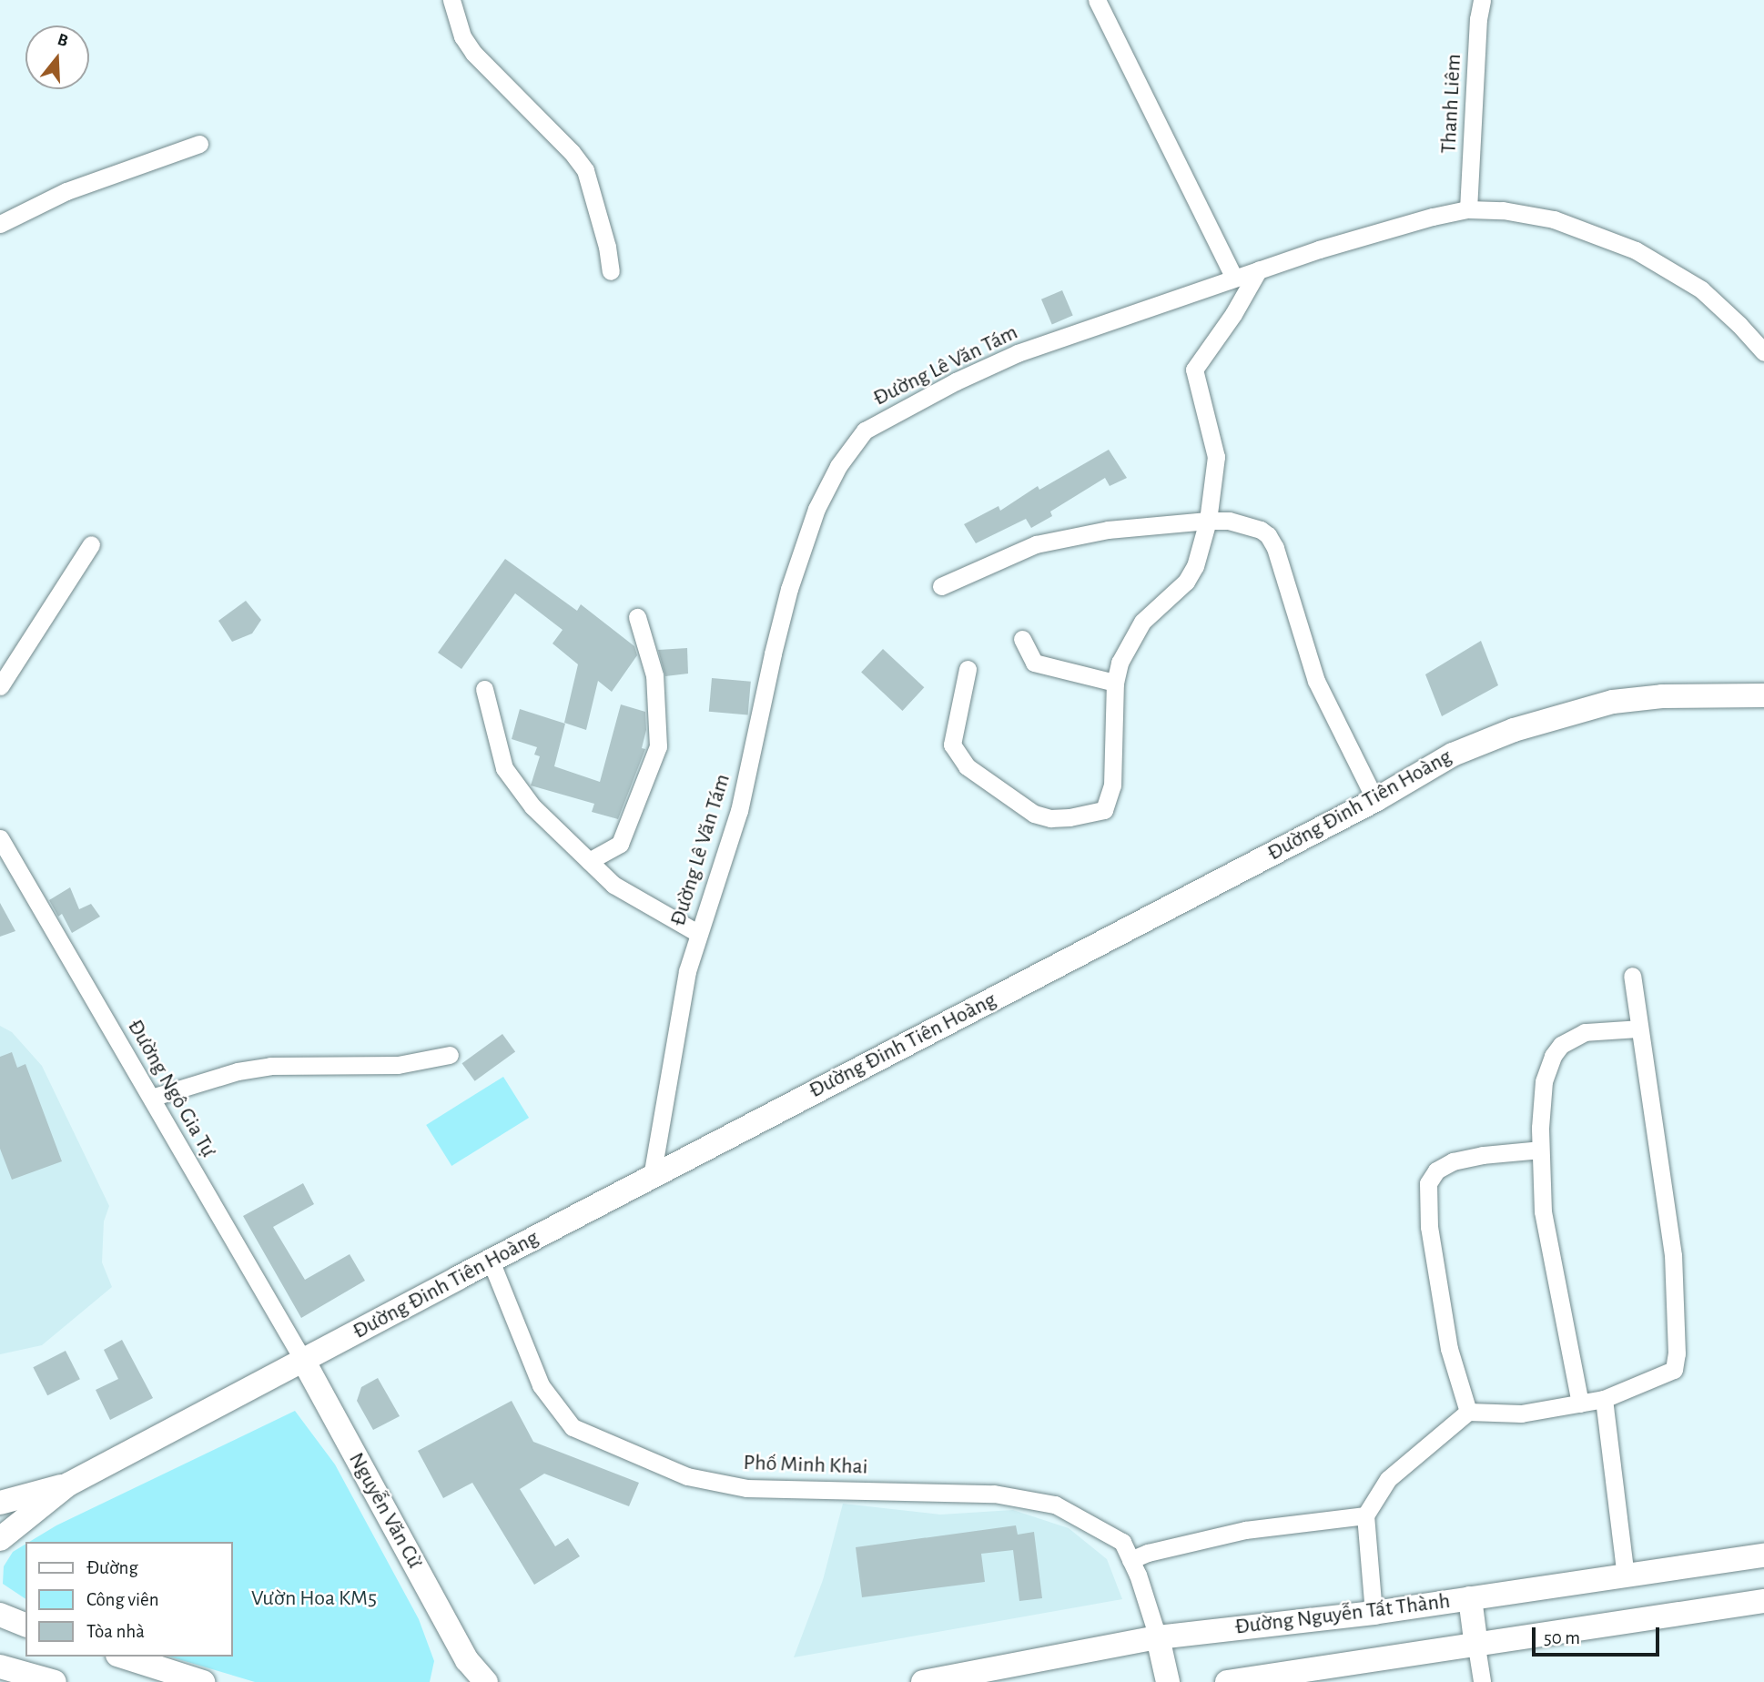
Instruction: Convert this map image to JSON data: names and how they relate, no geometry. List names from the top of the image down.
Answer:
{
  "streets": {
    "main road": ["Đường Đinh Tiên Hoàng", "Nguyễn Văn Cừ", "Đường Nguyễn Tất Thành"],
    "street": [
      "Thanh Liêm",
      "Đường Lê Văn Tám",
      "Đường Ngô Gia Tự",
      "Phố Minh Khai"
    ]
  },
  "crossings": [
    ["Thanh Liêm", "Đường Lê Văn Tám"],
    ["Đường Lê Văn Tám", "Đường Đinh Tiên Hoàng"],
    ["Đường Đinh Tiên Hoàng", "Đường Ngô Gia Tự"],
    ["Đường Đinh Tiên Hoàng", "Phố Minh Khai"],
    ["Đường Đinh Tiên Hoàng", "Nguyễn Văn Cừ"],
    ["Đường Ngô Gia Tự", "Nguyễn Văn Cừ"],
    ["Phố Minh Khai", "Đường Nguyễn Tất Thành"]
  ],
  "parks": ["Vườn Hoa KM5"],
  "legend": ["Đường", "Công viên", "Tòa nhà"],
  "scale_bar": "50 m",
  "north": "top"
}
